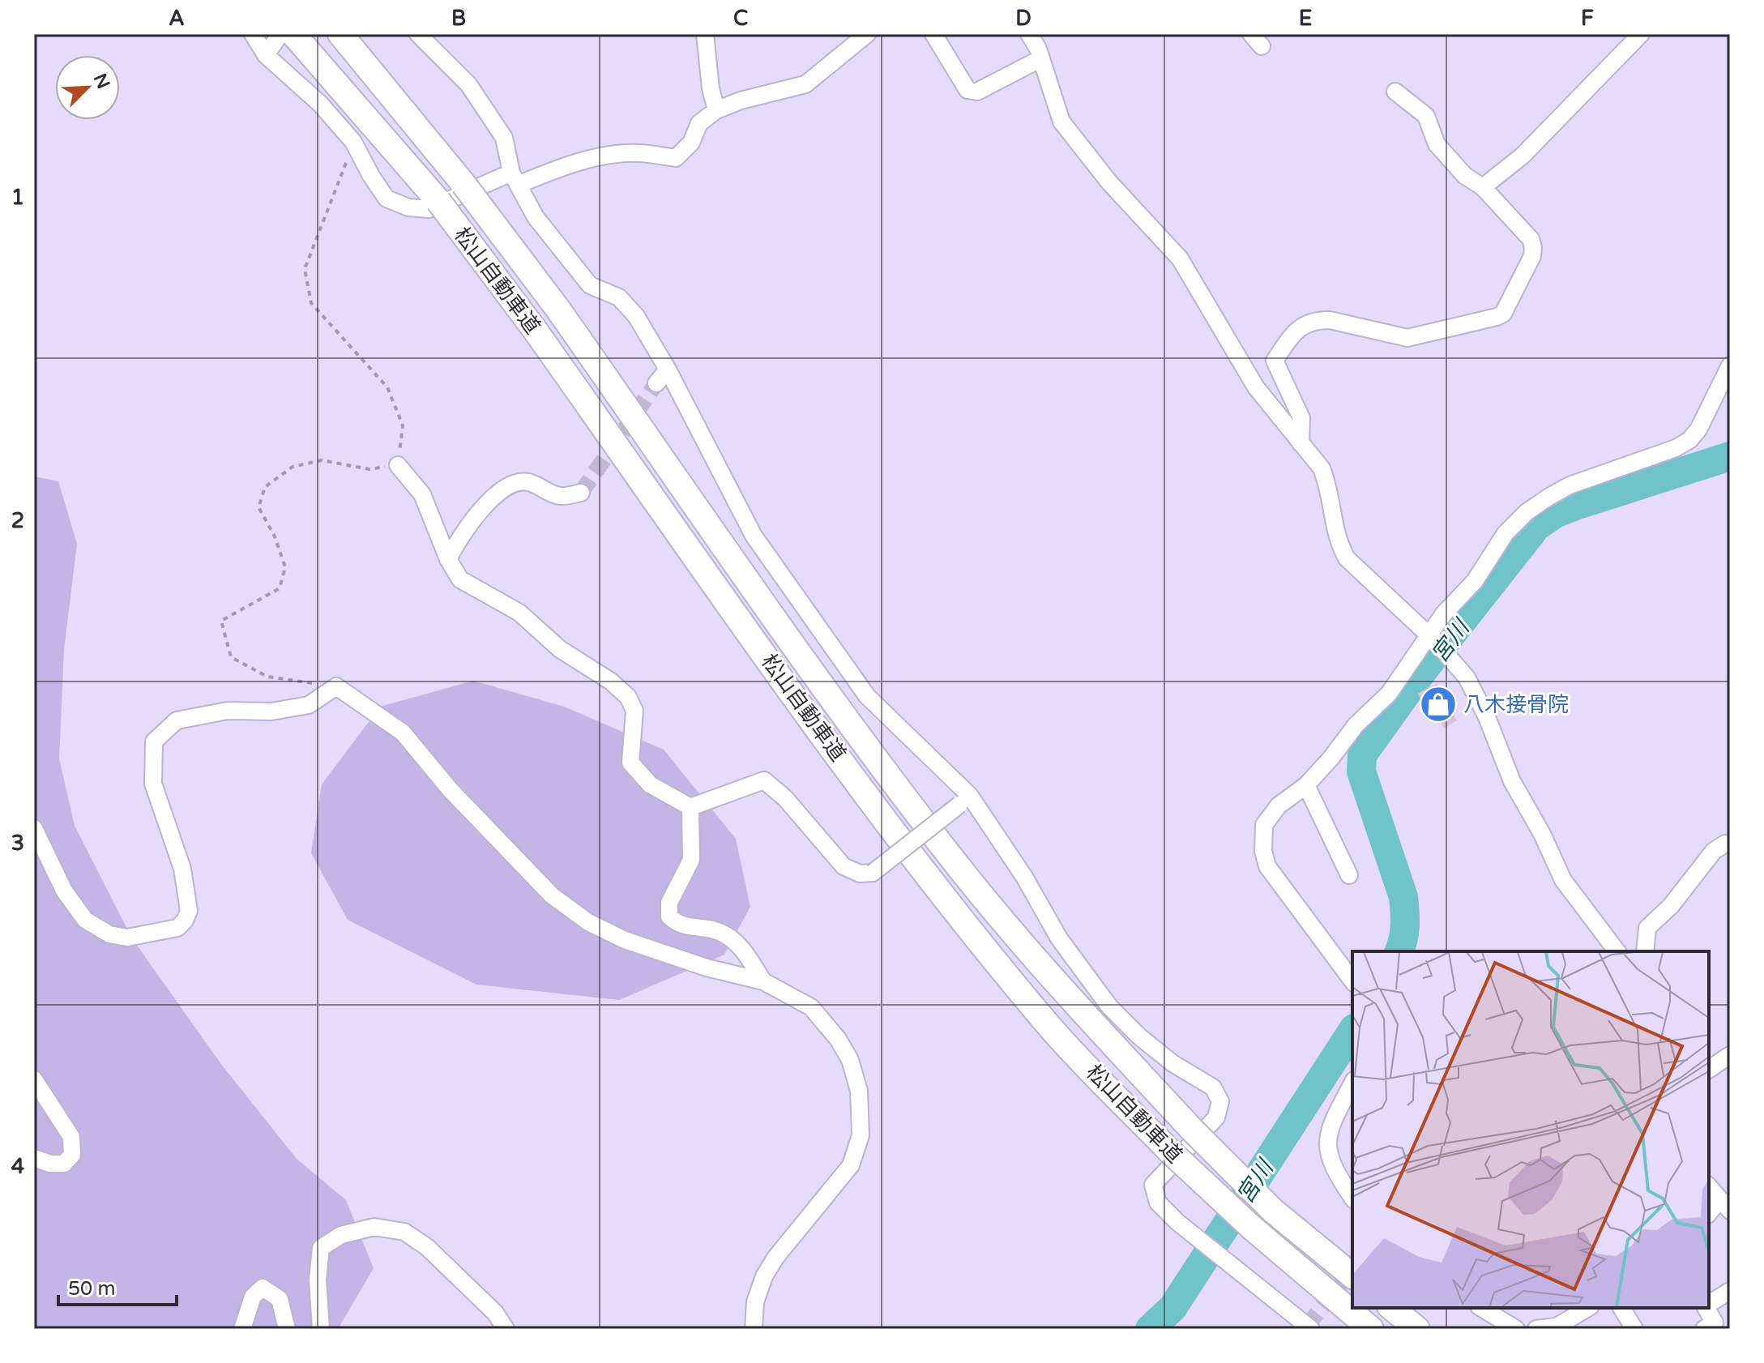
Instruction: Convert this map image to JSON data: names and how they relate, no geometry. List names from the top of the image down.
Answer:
{
  "streets": {
    "highway": ["松山自動車道"]
  },
  "water": ["宮川"],
  "places": {
    "shop": ["八木接骨院"]
  },
  "scale_bar": "50 m",
  "north": "top right",
  "grid": {
    "columns": [
      "A",
      "B",
      "C",
      "D",
      "E",
      "F"
    ],
    "rows": [
      "1",
      "2",
      "3",
      "4"
    ]
  }
}
